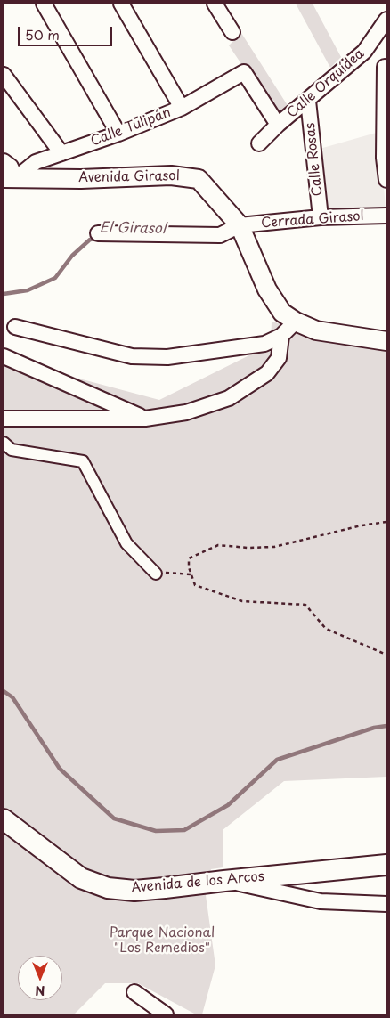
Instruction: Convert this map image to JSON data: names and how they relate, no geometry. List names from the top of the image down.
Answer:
{
  "streets": {
    "main road": ["Avenida de los Arcos"],
    "street": [
      "Calle Orquídea",
      "Calle Tulipán",
      "Calle Rosas",
      "Avenida Girasol",
      "Cerrada Girasol"
    ]
  },
  "crossings": [
    ["Calle Orquídea", "Calle Tulipán"],
    ["Calle Orquídea", "Calle Rosas"],
    ["Calle Tulipán", "Avenida Girasol"],
    ["Calle Rosas", "Cerrada Girasol"],
    ["Avenida Girasol", "Cerrada Girasol"]
  ],
  "water": ["El Girasol"],
  "parks": ["Parque Nacional \"Los Remedios\""],
  "scale_bar": "50 m",
  "north": "bottom"
}
